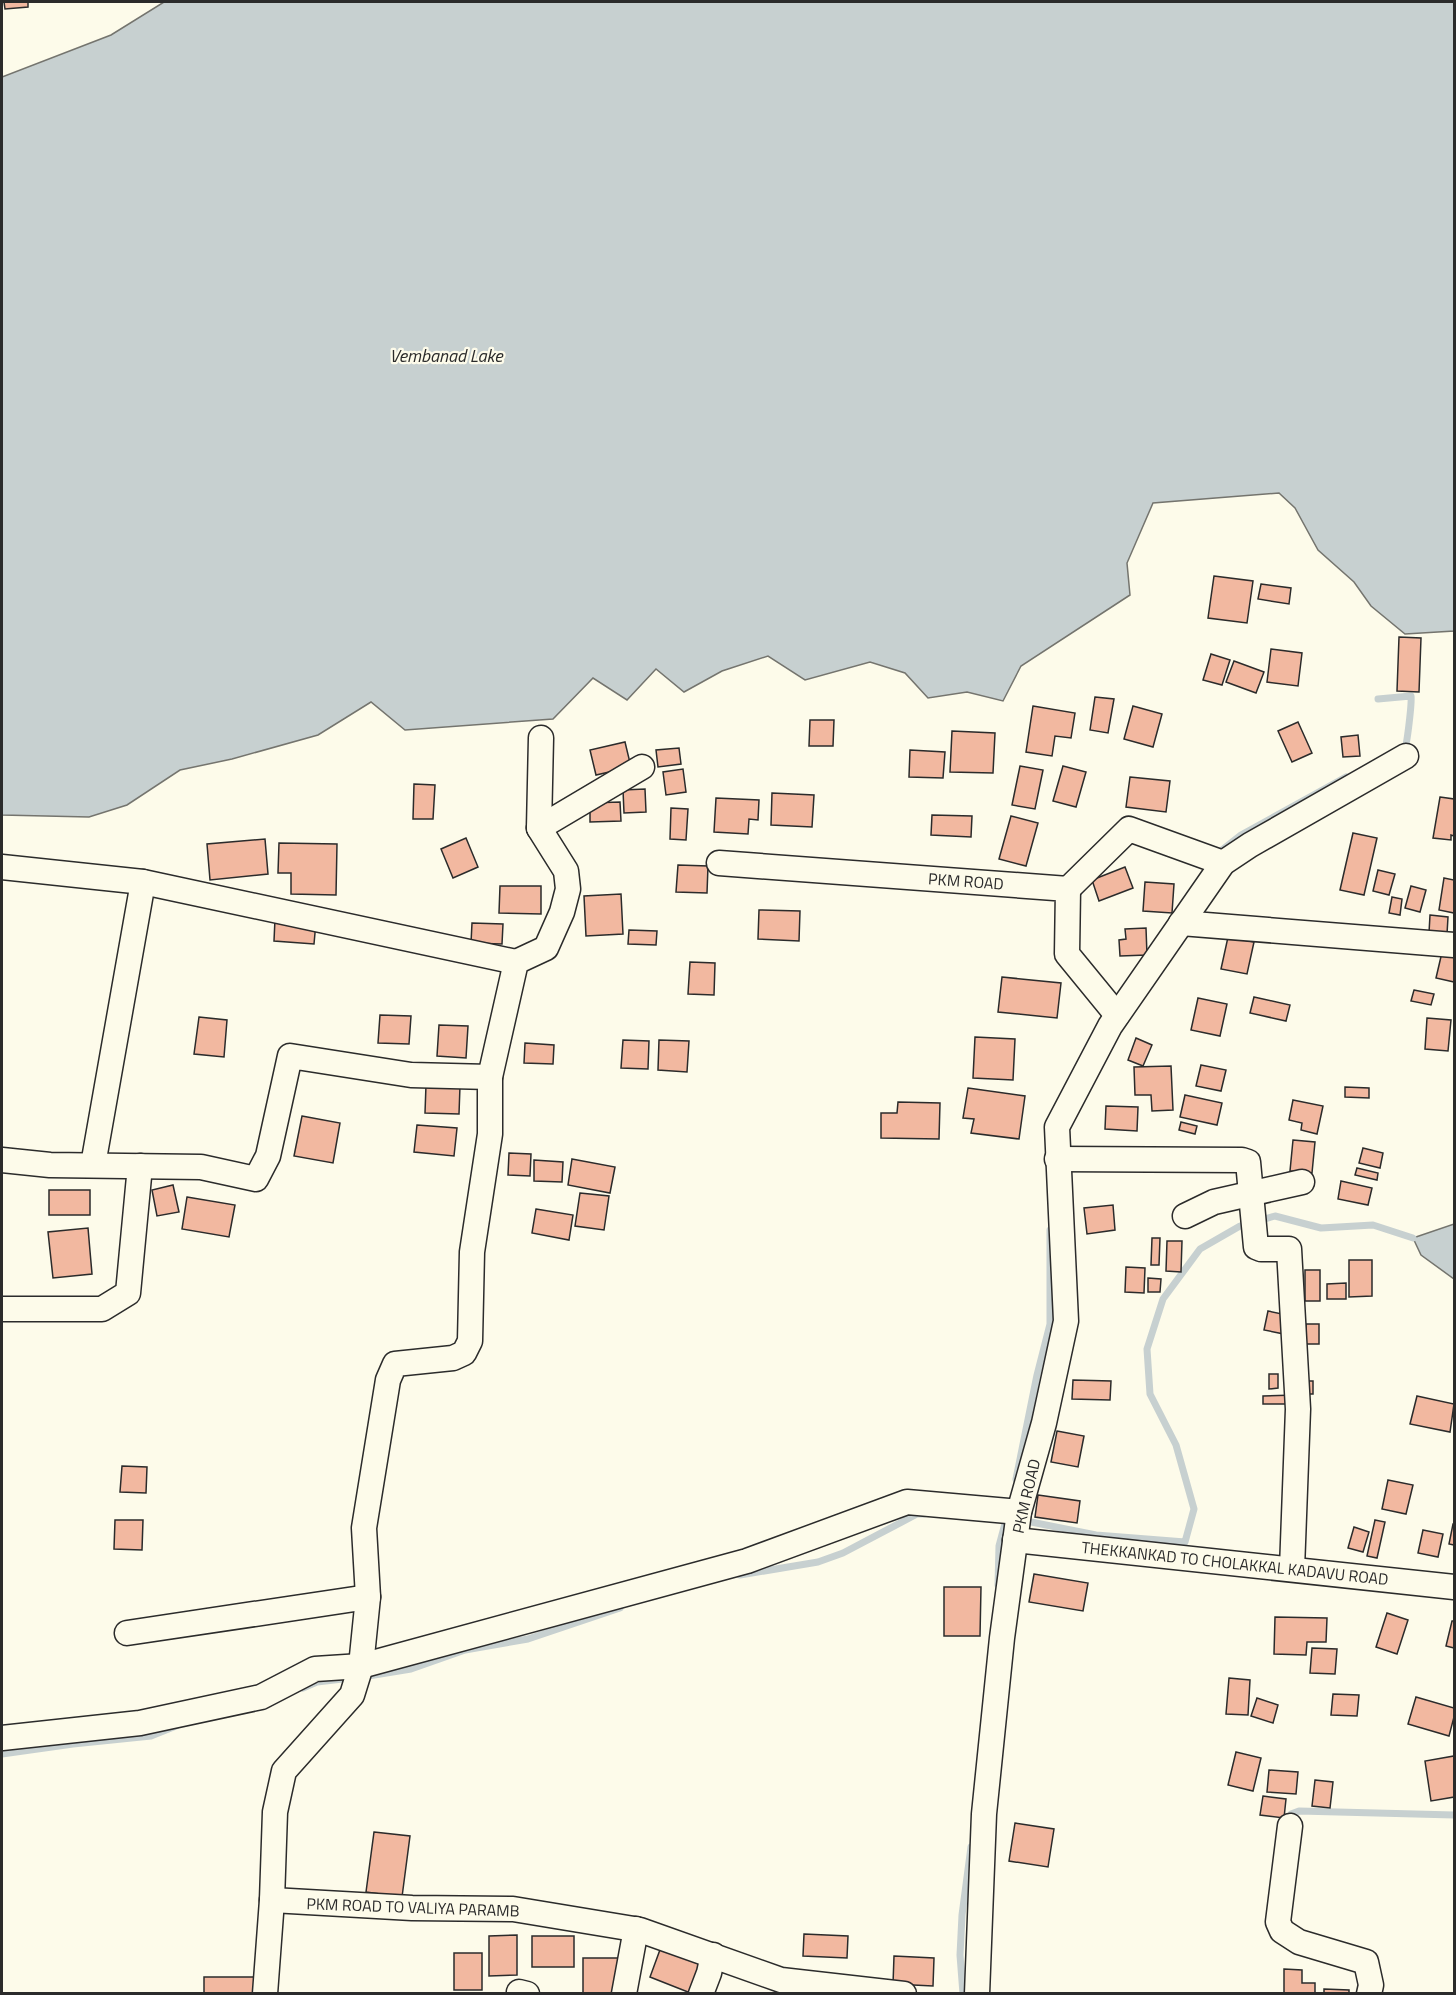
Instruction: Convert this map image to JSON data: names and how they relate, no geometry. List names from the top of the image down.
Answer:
{
  "streets": {
    "street": ["PKM ROAD", "THEKKANKAD TO CHOLAKKAL KADAVU ROAD", "PKM ROAD TO VALIYA PARAMB"]
  },
  "crossings": [
    ["PKM ROAD", "THEKKANKAD TO CHOLAKKAL KADAVU ROAD"]
  ],
  "water": ["Vembanad Lake"]
}
